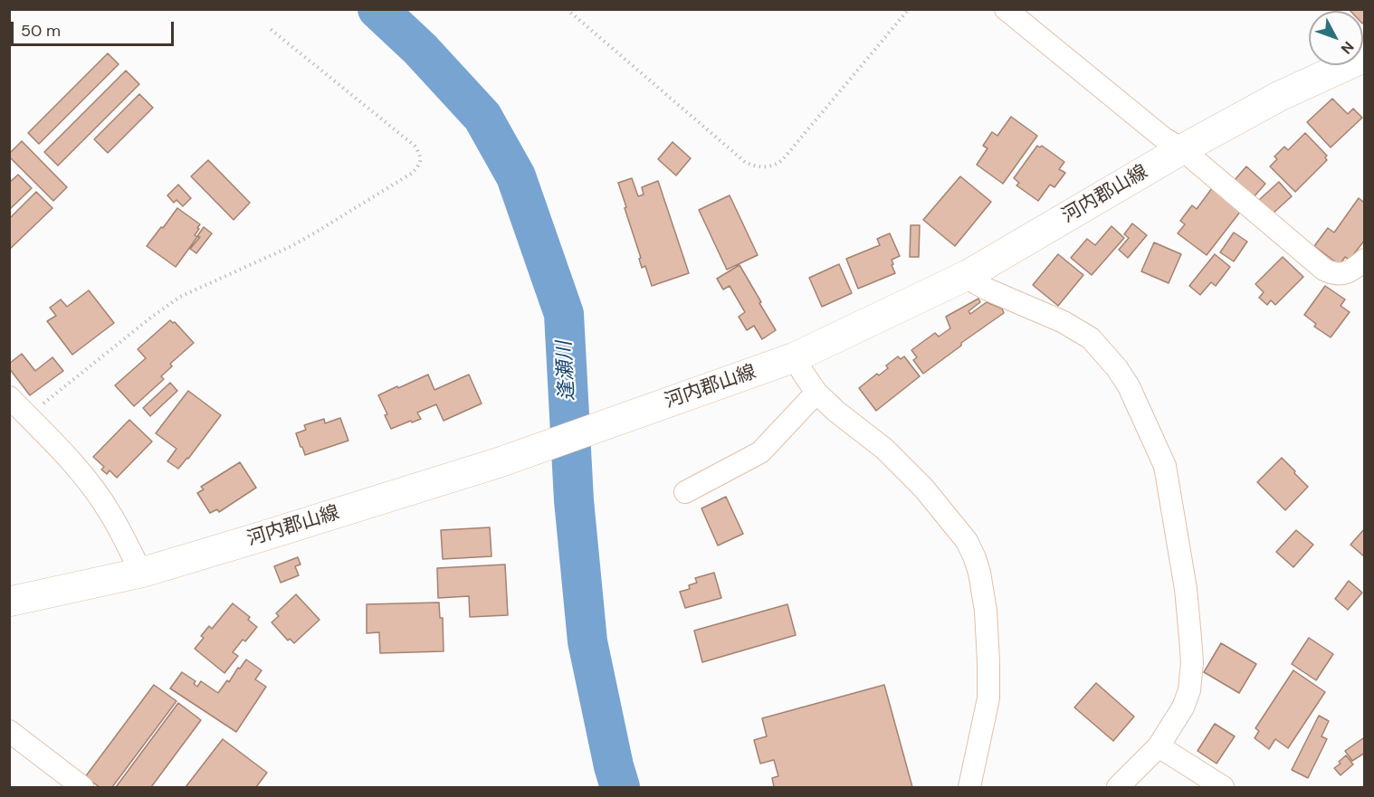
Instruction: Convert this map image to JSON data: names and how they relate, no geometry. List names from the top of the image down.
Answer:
{
  "streets": {
    "main road": ["河内郡山線"]
  },
  "water": ["逢瀬川"],
  "scale_bar": "50 m",
  "north": "bottom right"
}
